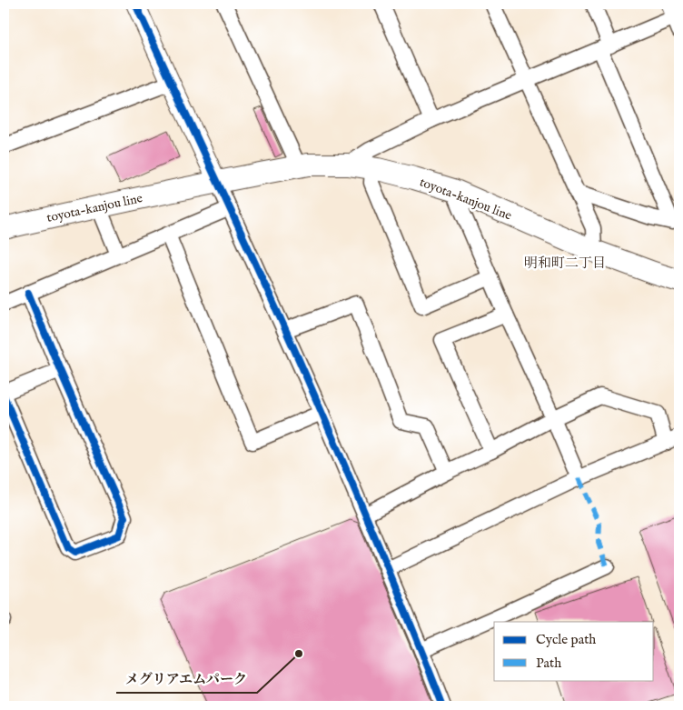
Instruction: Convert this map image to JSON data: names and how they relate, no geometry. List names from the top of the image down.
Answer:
{
  "streets": {
    "main road": ["toyota-kanjou line"]
  },
  "districts": ["明和町二丁目"],
  "places": ["メグリアエムパーク"],
  "legend": ["Cycle path", "Path"]
}
